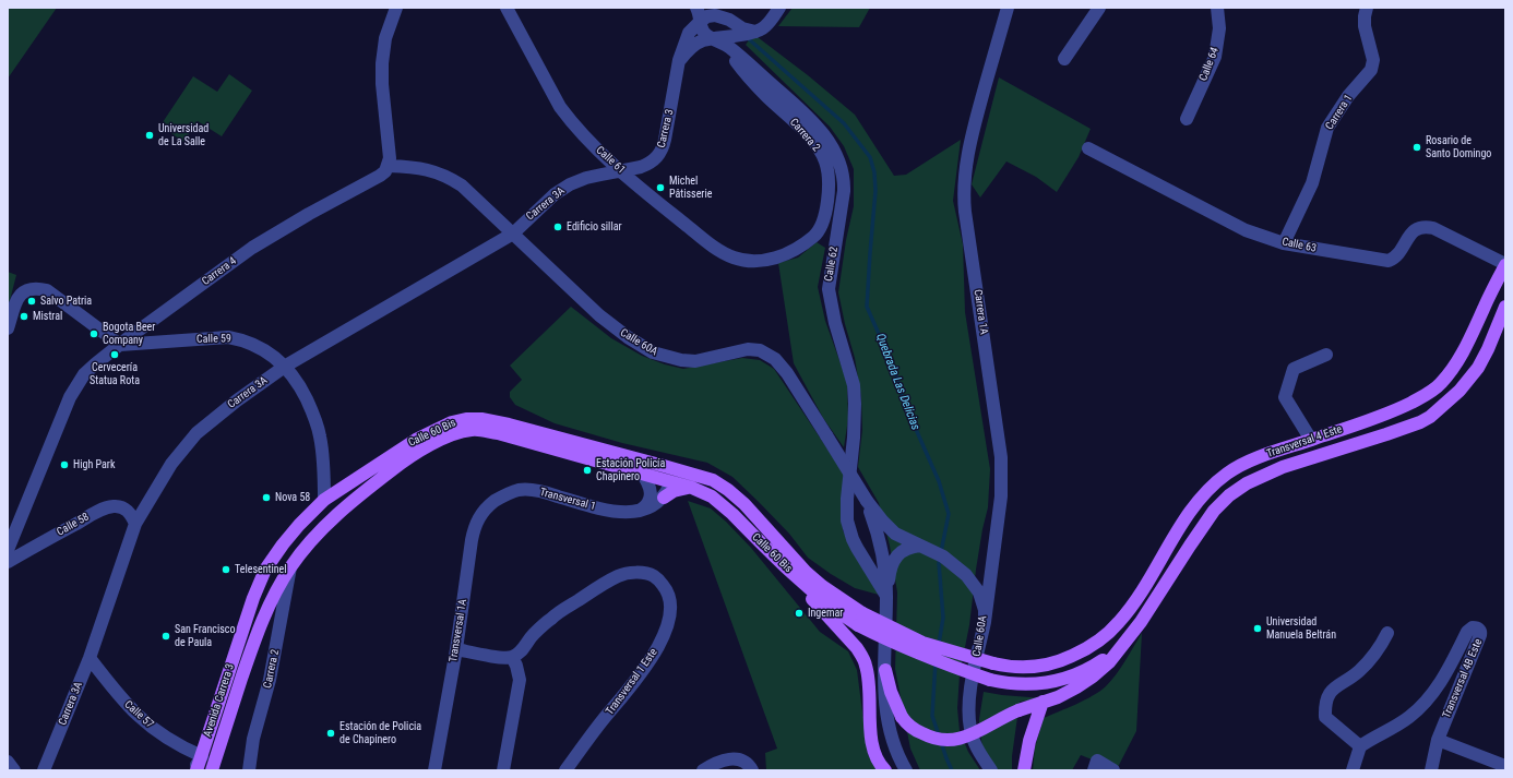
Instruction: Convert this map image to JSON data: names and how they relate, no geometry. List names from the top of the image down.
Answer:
{
  "streets": {
    "main road": ["Calle 60 Bis", "Transversal 4 Este", "Avenida Carrera 3"],
    "street": [
      "Calle 64",
      "Carrera 1",
      "Carrera 3",
      "Carrera 2",
      "Calle 61",
      "Carrera 3A",
      "Calle 63",
      "Calle 62",
      "Carrera 4",
      "Carrera 1A",
      "Calle 59",
      "Calle 60A",
      "Transversal 1",
      "Calle 58",
      "Transversal 1A",
      "Transversal 4B Este",
      "Transversal 1 Este",
      "Calle 57"
    ]
  },
  "crossings": [
    ["Carrera 1", "Calle 63"],
    ["Carrera 3", "Calle 61"],
    ["Carrera 3", "Carrera 3A"],
    ["Carrera 3", "Calle 62"],
    ["Carrera 2", "Calle 61"],
    ["Carrera 2", "Calle 62"],
    ["Carrera 2", "Avenida Carrera 3"],
    ["Calle 61", "Carrera 3A"],
    ["Carrera 3A", "Calle 59"],
    ["Carrera 3A", "Calle 60A"],
    ["Carrera 3A", "Calle 58"],
    ["Carrera 3A", "Calle 57"],
    ["Calle 63", "Transversal 4 Este"],
    ["Calle 62", "Calle 60A"],
    ["Carrera 4", "Calle 59"],
    ["Carrera 4", "Calle 60A"],
    ["Carrera 1A", "Calle 60A"],
    ["Calle 59", "Avenida Carrera 3"],
    ["Calle 60 Bis", "Transversal 4 Este"],
    ["Calle 60 Bis", "Avenida Carrera 3"],
    ["Transversal 1", "Transversal 1A"],
    ["Avenida Carrera 3", "Calle 57"]
  ],
  "water": ["Quebrada Las Delicias"],
  "places": [
    "Universidad de La Salle",
    "Rosario de Santo Domingo",
    "Michel Pâtisserie",
    "Edificio sillar",
    "Salvo Patria",
    "Mistral",
    "Bogota Beer Company",
    "Cervecería Statua Rota",
    "High Park",
    "Estación Policía Chapinero",
    "Nova 58",
    "Telesentinel",
    "Ingemar",
    "Universidad Manuela Beltrán",
    "San Francisco de Paula",
    "Estación de Policia de Chapinero"
  ]
}
